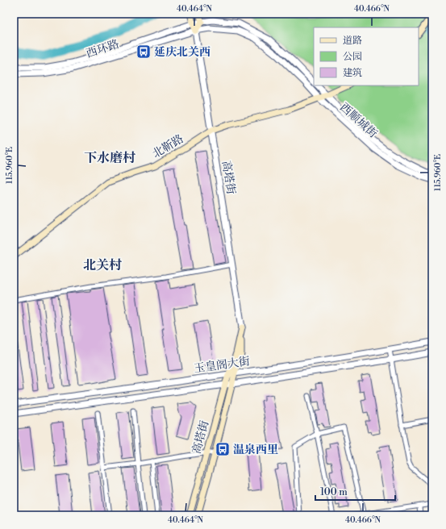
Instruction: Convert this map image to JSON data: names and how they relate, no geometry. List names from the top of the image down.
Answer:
{
  "streets": {
    "main road": ["北靳路", "高塔街"],
    "street": ["西环路", "西顺城街", "玉皇阁大街"]
  },
  "crossings": [
    ["西环路", "西顺城街"],
    ["西环路", "高塔街"],
    ["西顺城街", "北靳路"],
    ["西顺城街", "高塔街"],
    ["北靳路", "高塔街"],
    ["高塔街", "玉皇阁大街"]
  ],
  "districts": ["下水磨村", "北关村"],
  "places": {
    "bus stop": ["延庆北关西", "温泉西里"]
  },
  "legend": ["道路", "公园", "建筑"],
  "scale_bar": "100 m",
  "coordinates": ["40.464°N", "40.466°N", "115.960°E"]
}
